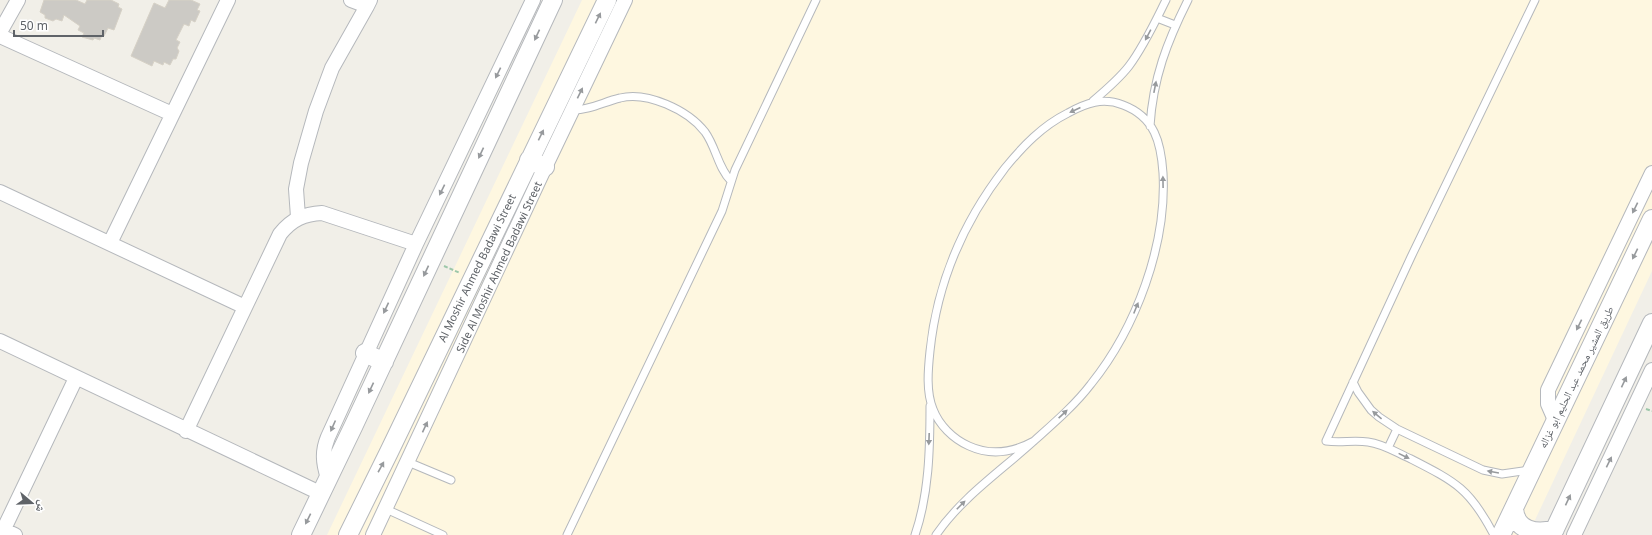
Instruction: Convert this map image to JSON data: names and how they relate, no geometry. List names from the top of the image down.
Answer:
{
  "streets": {
    "street": ["Side Al Moshir Ahmed Badawi Street", "Al Moshir Ahmed Badawi Street", "طريق المشير محمد عبد الحليم ابو غزاله"]
  },
  "crossings": [
    ["Side Al Moshir Ahmed Badawi Street", "Al Moshir Ahmed Badawi Street"]
  ],
  "scale_bar": "50 m",
  "north": "right"
}
